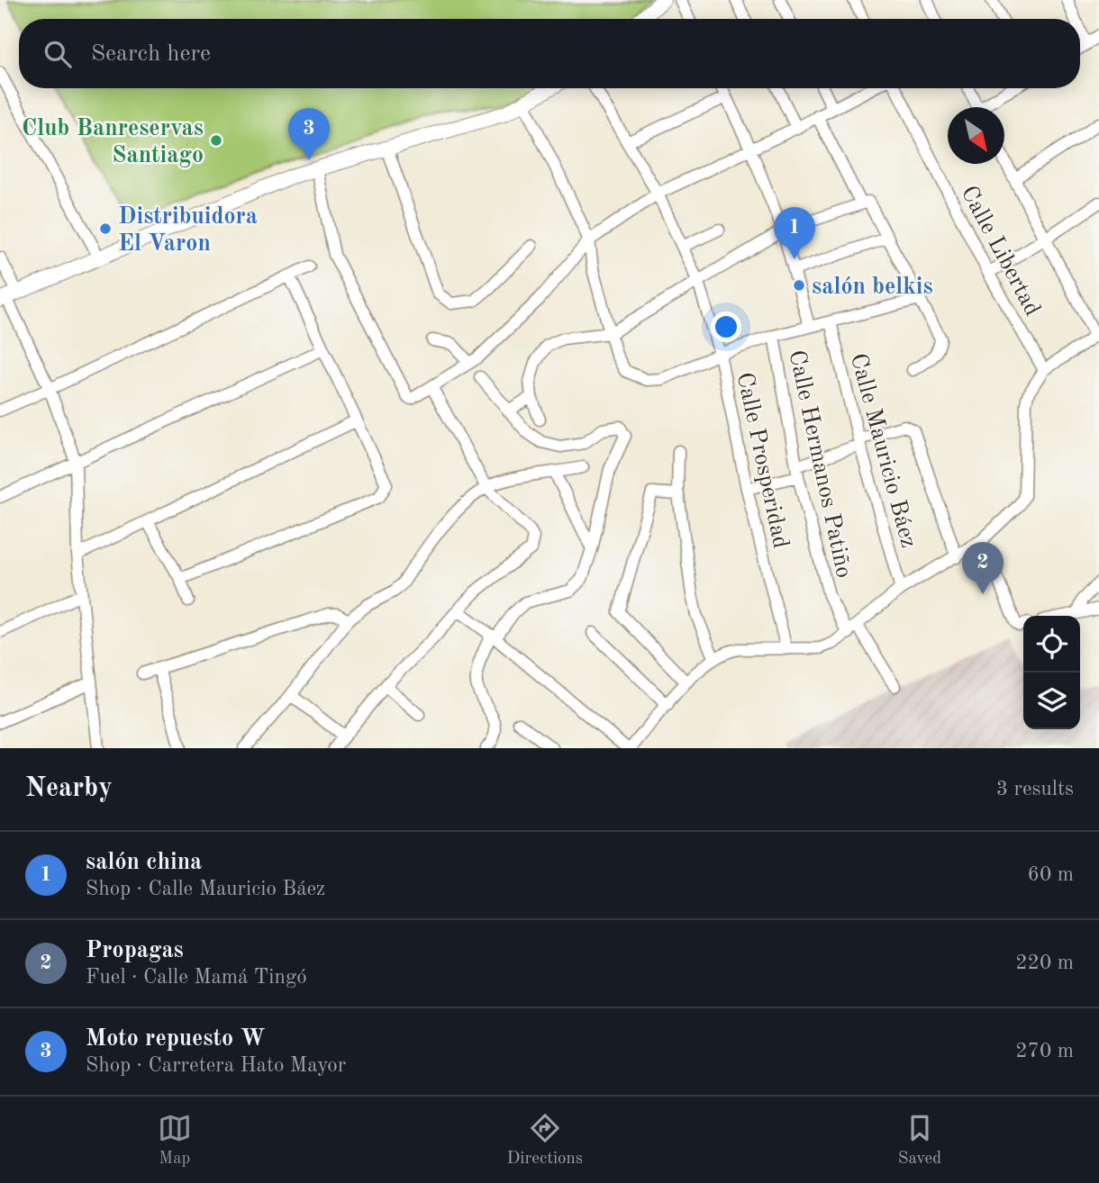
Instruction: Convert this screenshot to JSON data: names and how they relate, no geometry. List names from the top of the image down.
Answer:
{
  "streets": {
    "street": [
      "Calle Libertad",
      "Calle Mauricio Báez",
      "Calle Prosperidad",
      "Calle Hermanos Patiño"
    ]
  },
  "places": ["Club Banreservas Santiago", "Distribuidora El Varon", "salón belkis"],
  "north": "bottom right",
  "page": {
    "search": "Search here",
    "pins": ["3", "1", "2"],
    "heading": ["Nearby", "3 results"],
    "list": [
      {
        "mark": "1",
        "name": "salón china",
        "note": "Shop · Calle Mauricio Báez",
        "value": "60 m"
      },
      {
        "mark": "2",
        "name": "Propagas",
        "note": "Fuel · Calle Mamá Tingó",
        "value": "220 m"
      },
      {
        "mark": "3",
        "name": "Moto repuesto W",
        "note": "Shop · Carretera Hato Mayor",
        "value": "270 m"
      }
    ],
    "nav": ["Map", "Directions", "Saved"]
  }
}
